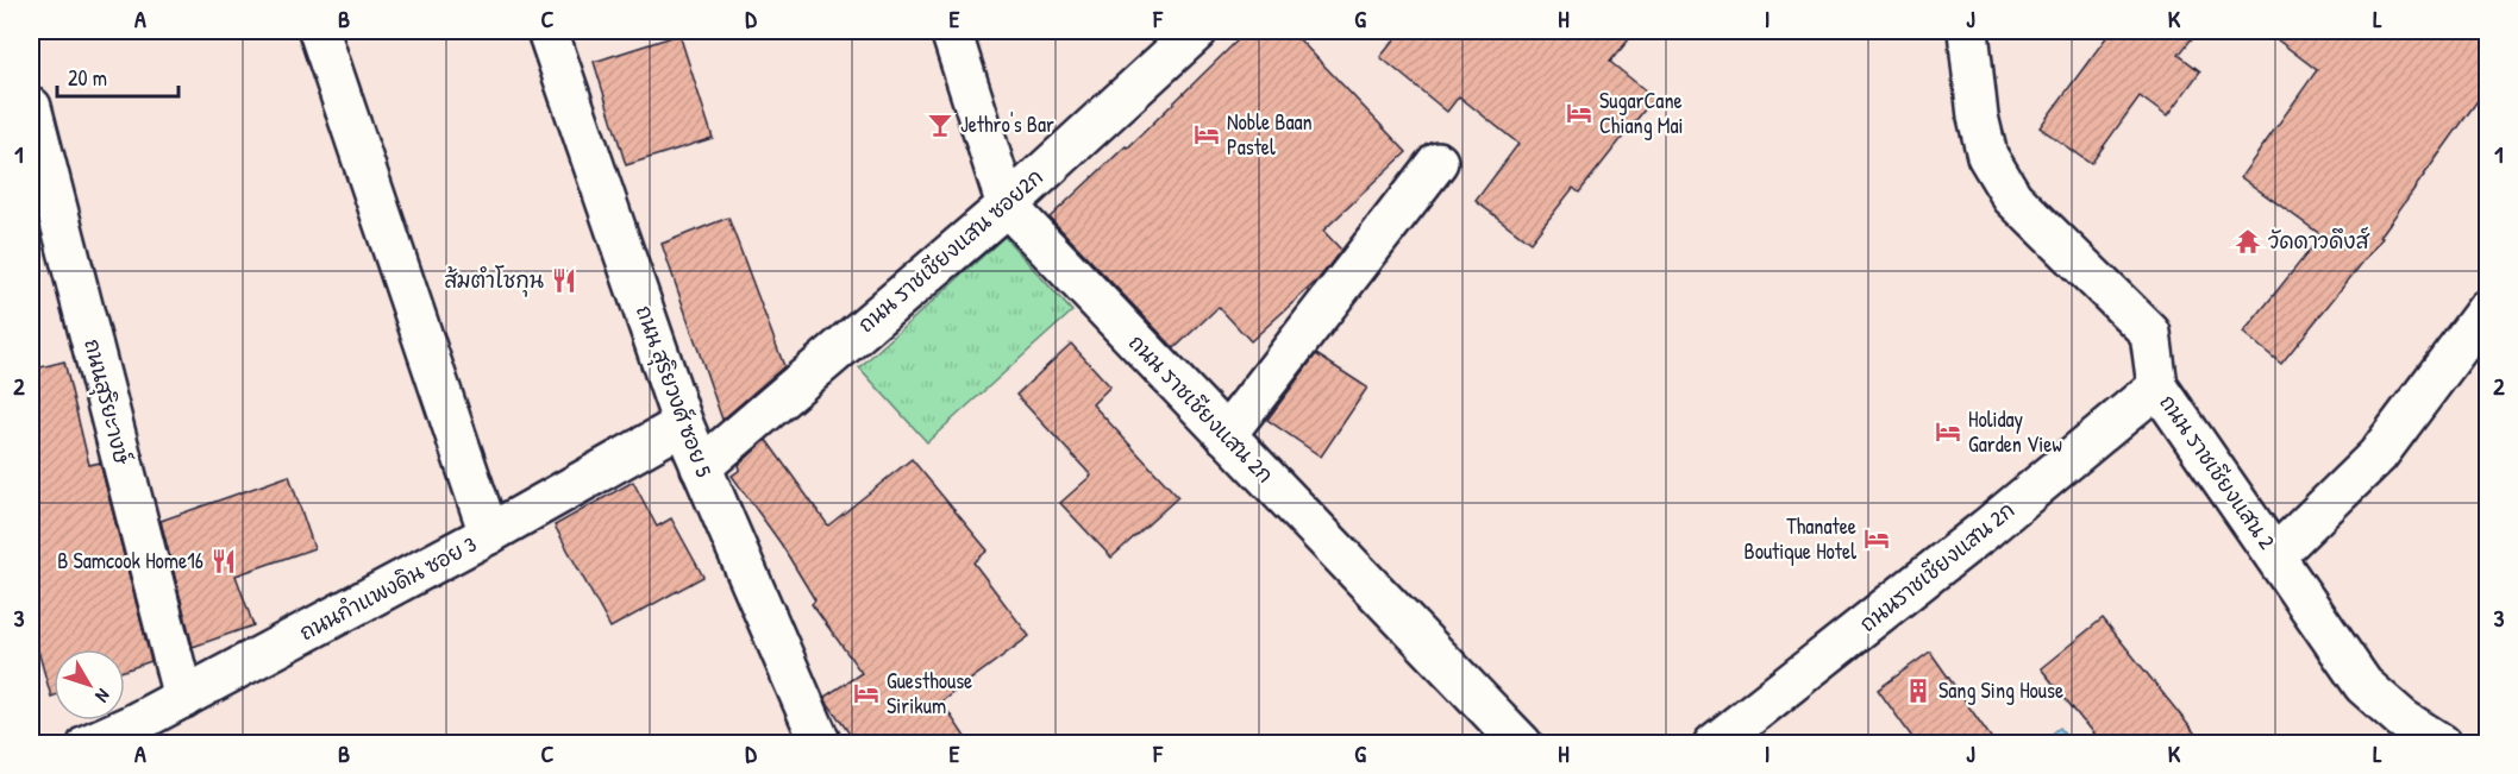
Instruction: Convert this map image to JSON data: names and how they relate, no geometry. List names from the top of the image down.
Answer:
{
  "streets": {
    "street": [
      "ถนน ราชเชียงแสน ซอย2ก",
      "ถนน สุริยวงศ์ ซอย 5",
      "ถนนสุริยะางษ์",
      "ถนน ราชเชียงแสน 2ก",
      "ถนน ราชเชียงแสน 2",
      "ถนนราชเชียงแสน 2ก",
      "ถนนกำแพงดิน ซอย 3"
    ]
  },
  "crossings": [
    ["ถนน ราชเชียงแสน ซอย2ก", "ถนน สุริยวงศ์ ซอย 5"],
    ["ถนน ราชเชียงแสน ซอย2ก", "ถนน ราชเชียงแสน 2ก"],
    ["ถนน สุริยวงศ์ ซอย 5", "ถนนกำแพงดิน ซอย 3"],
    ["ถนนสุริยะางษ์", "ถนนกำแพงดิน ซอย 3"],
    ["ถนน ราชเชียงแสน 2", "ถนนราชเชียงแสน 2ก"]
  ],
  "places": {
    "hotel": [
      "SugarCane Chiang Mai",
      "Noble Baan Pastel",
      "Holiday Garden View",
      "Thanatee Boutique Hotel",
      "Guesthouse Sirikum"
    ],
    "bar": ["Jethro's Bar"],
    "temple": ["วัดดาวดึงส์"],
    "restaurant": ["ส้มตำโชกุน", "B Samcook Home16"],
    "building": ["Sang Sing House"]
  },
  "scale_bar": "20 m",
  "north": "bottom right",
  "grid": {
    "columns": [
      "A",
      "B",
      "C",
      "D",
      "E",
      "F",
      "G",
      "H",
      "I",
      "J",
      "K",
      "L"
    ],
    "rows": ["1", "2", "3"]
  }
}
